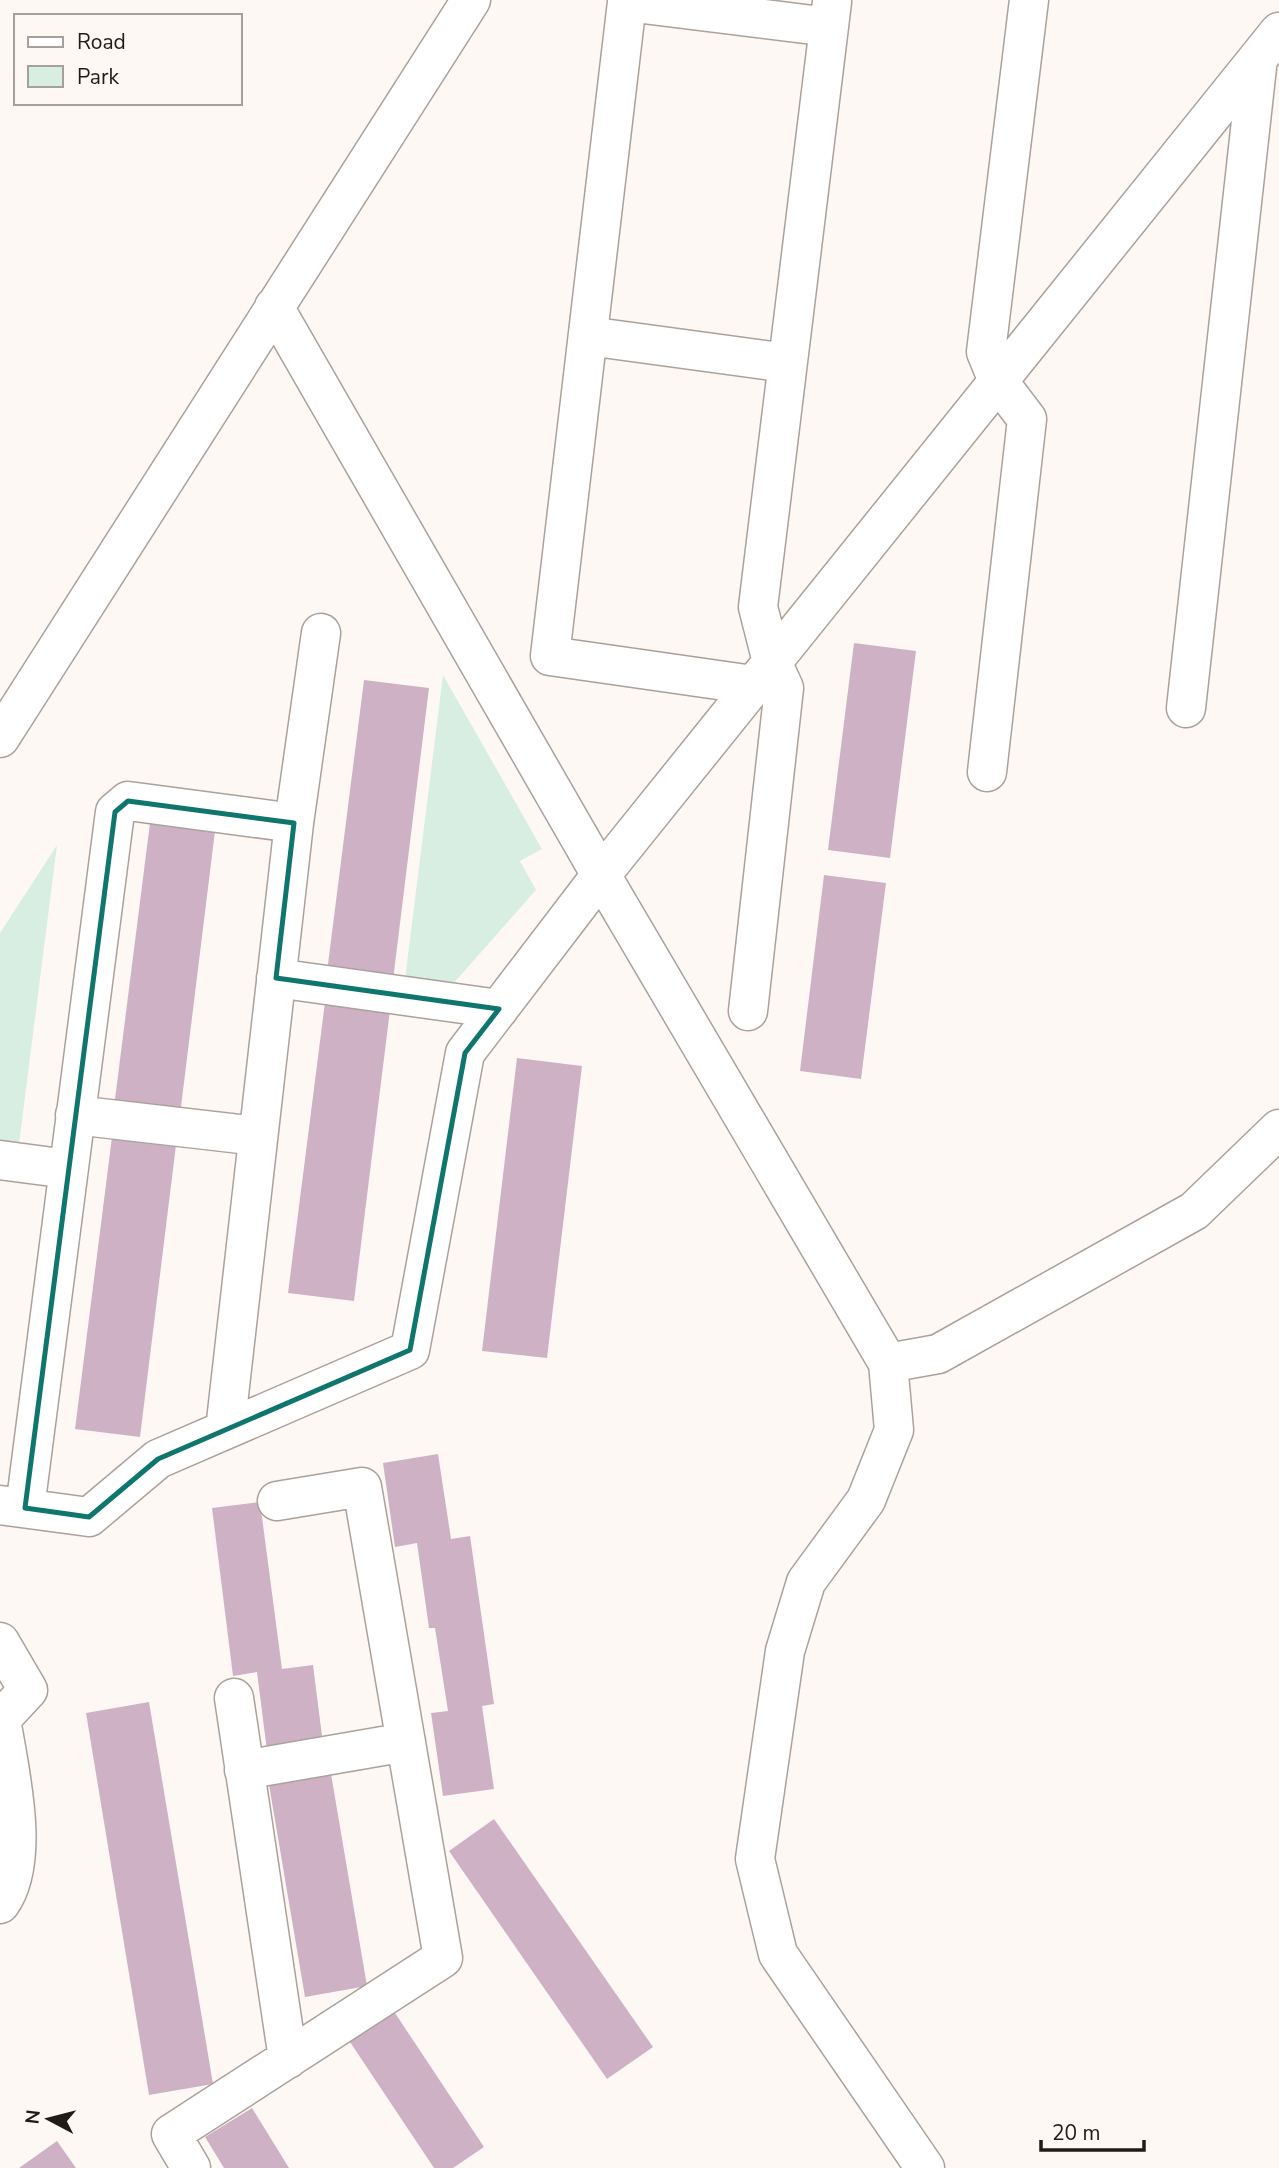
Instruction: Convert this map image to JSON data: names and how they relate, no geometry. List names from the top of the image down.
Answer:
{
  "legend": ["Road", "Park"],
  "scale_bar": "20 m",
  "north": "left"
}
